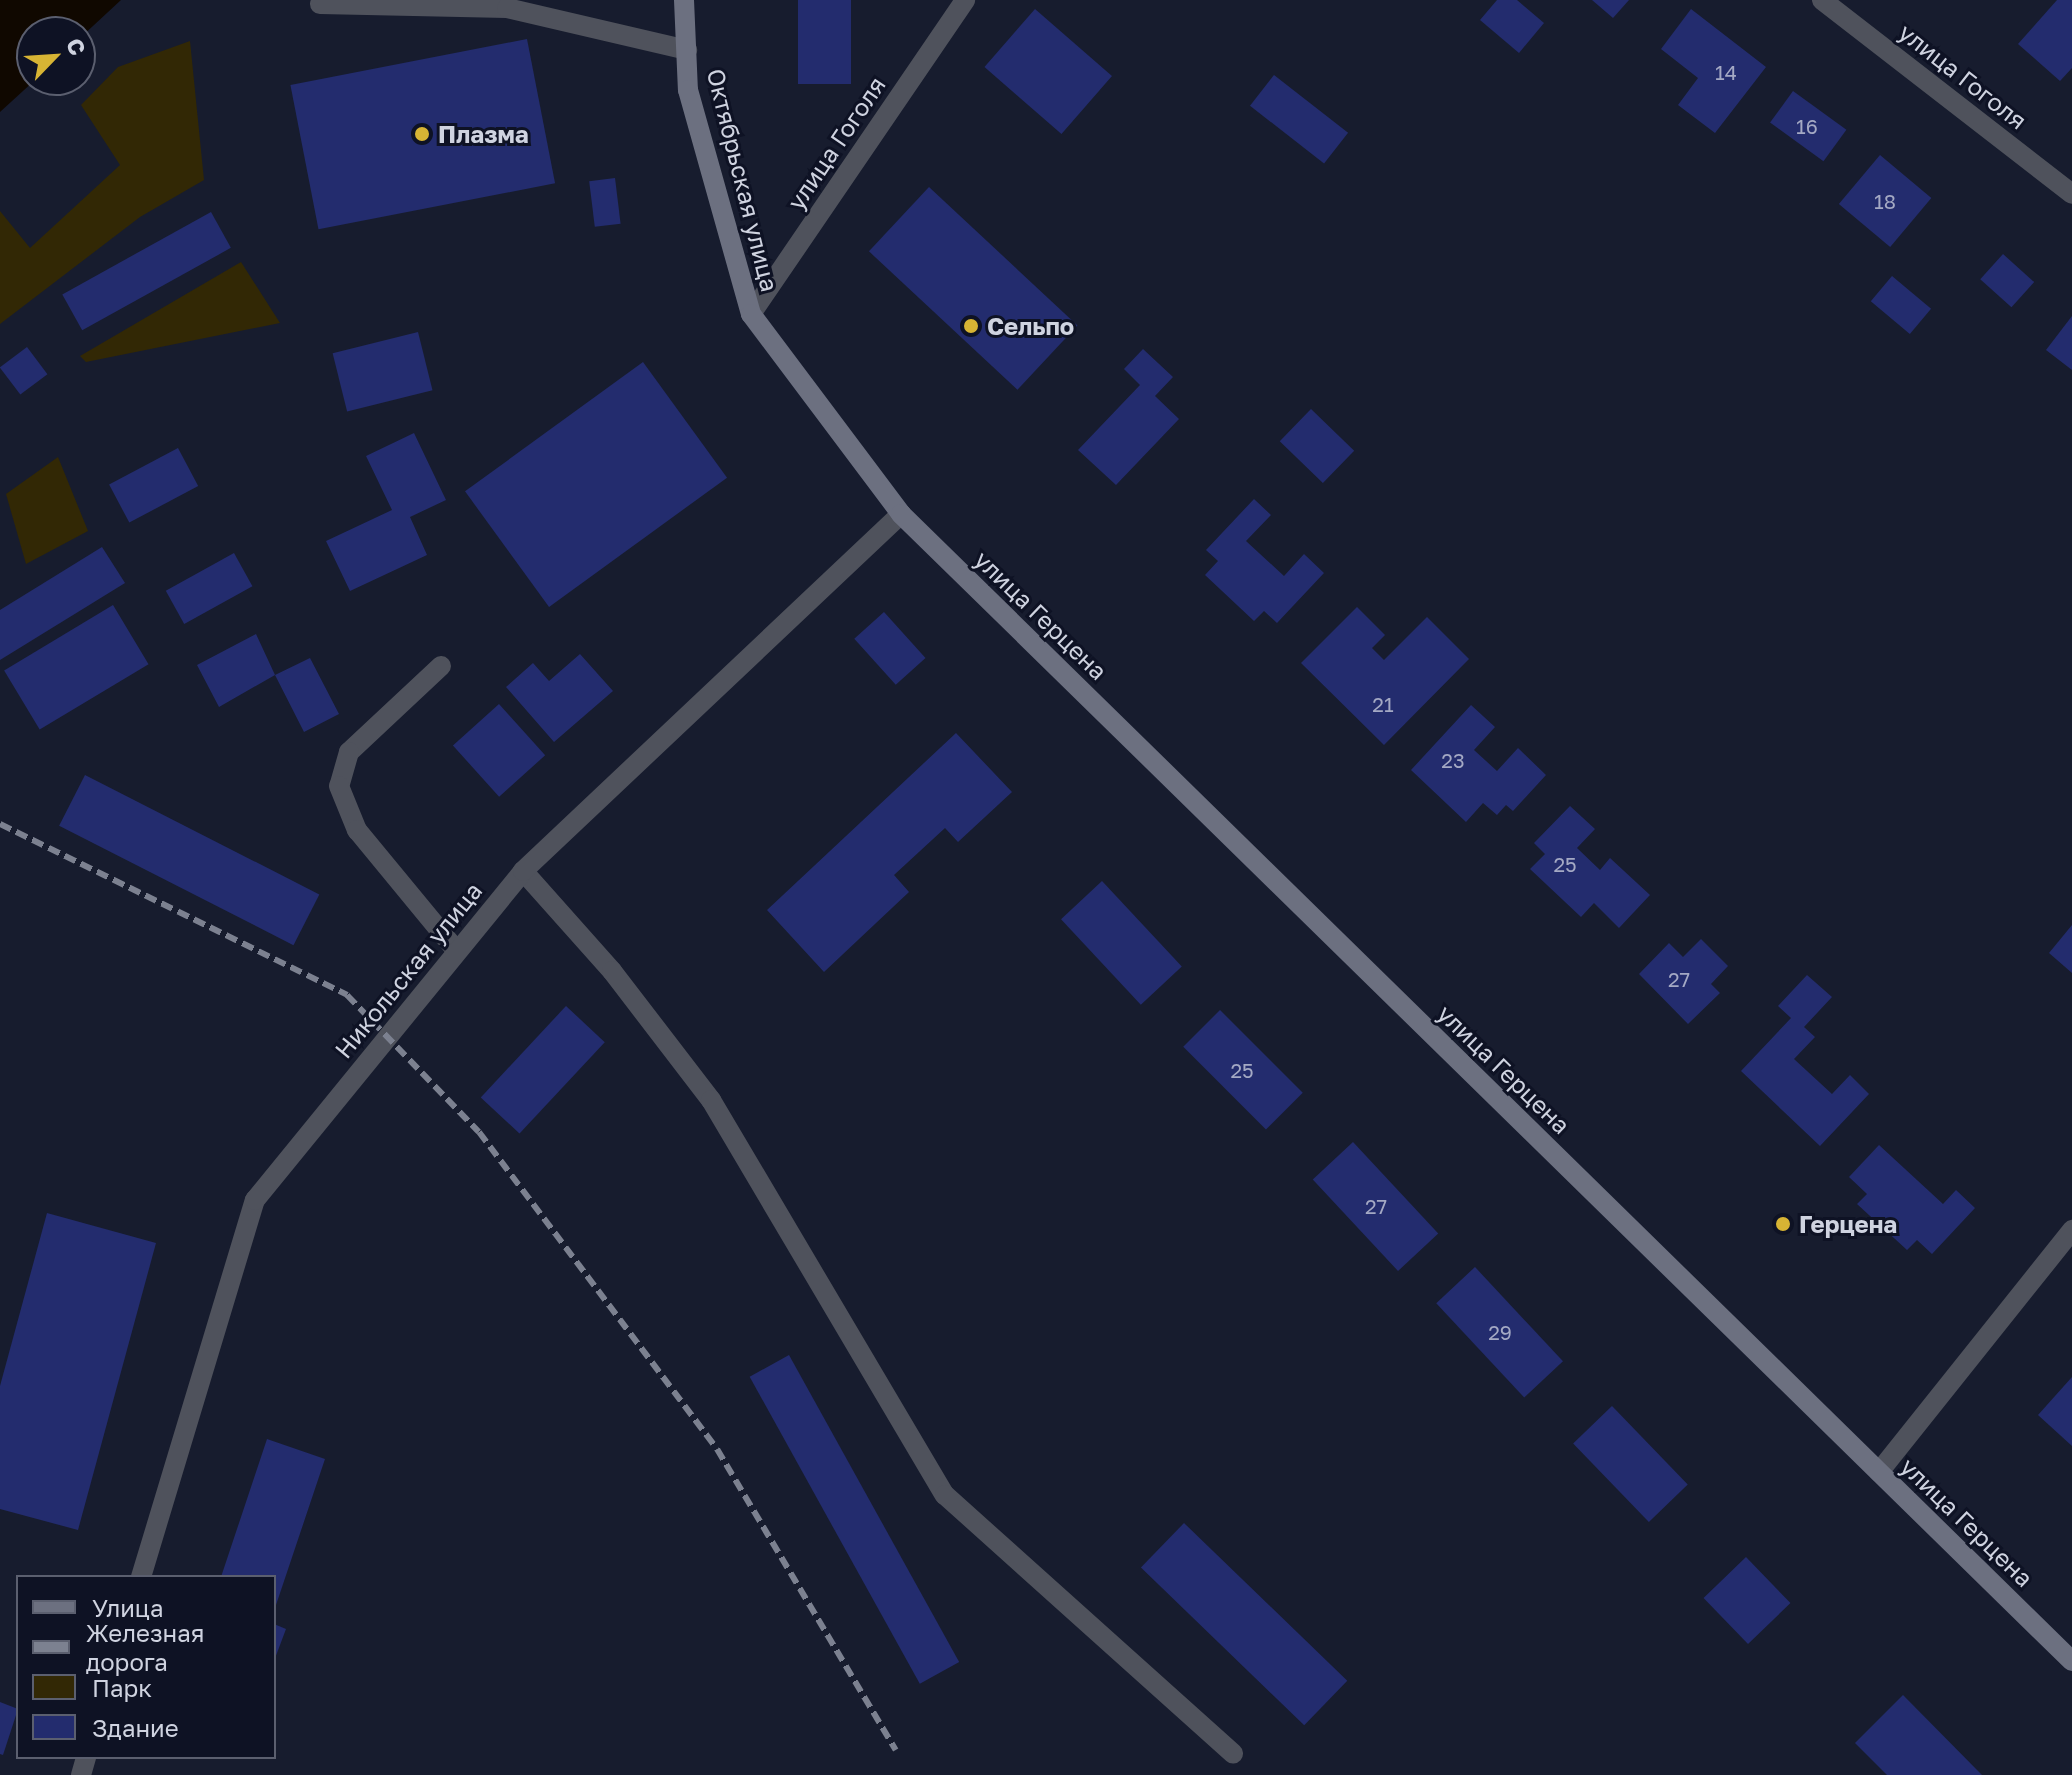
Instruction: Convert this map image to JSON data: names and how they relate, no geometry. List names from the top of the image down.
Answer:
{
  "streets": {
    "main road": ["Октябрьская улица", "улица Герцена"],
    "street": ["улица Гоголя", "Никольская улица"]
  },
  "crossings": [
    ["улица Гоголя", "Октябрьская улица"],
    ["Октябрьская улица", "улица Герцена"],
    ["Октябрьская улица", "Никольская улица"],
    ["улица Герцена", "Никольская улица"]
  ],
  "places": ["Плазма", "Сельпо", "Герцена"],
  "house_numbers": [
    "14",
    "16",
    "18",
    "21",
    "23",
    "25",
    "27",
    "25",
    "27",
    "29"
  ],
  "legend": [
    "Улица",
    "Железная дорога",
    "Парк",
    "Здание"
  ],
  "north": "top right"
}
